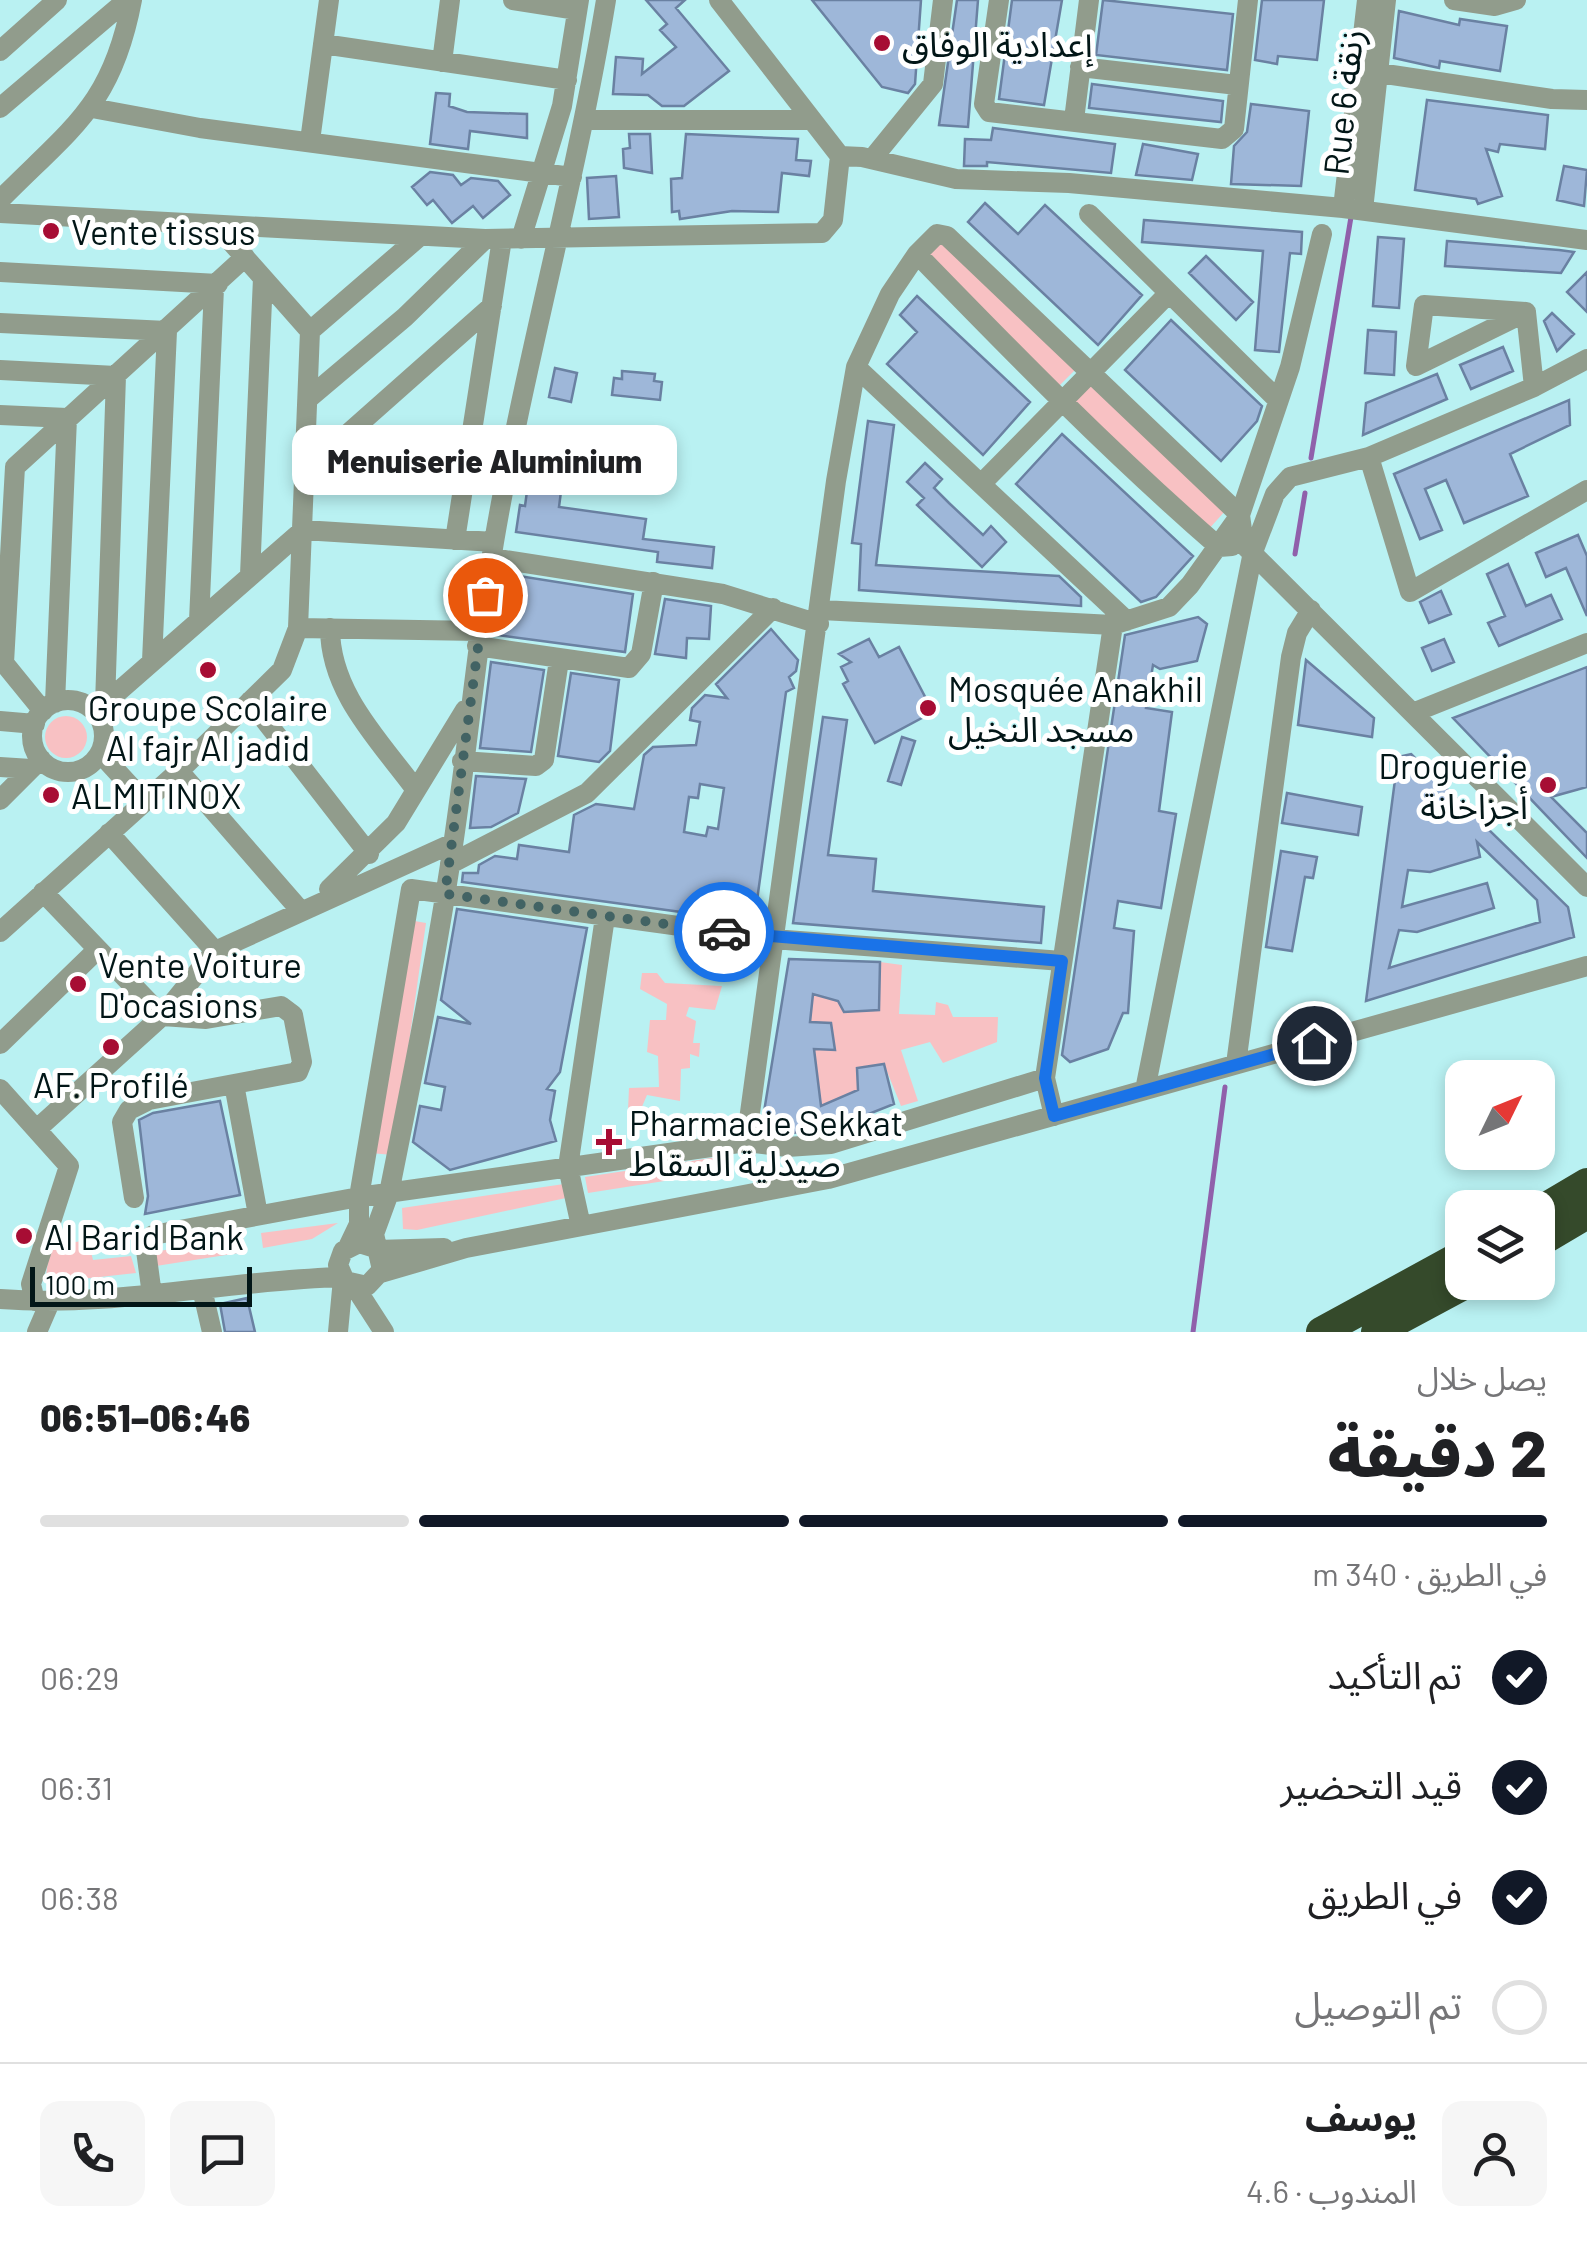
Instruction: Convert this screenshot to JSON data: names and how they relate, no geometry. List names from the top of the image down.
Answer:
{
  "streets": {
    "street": ["Rue 6 زنقة"]
  },
  "places": {
    "other": [
      "إعدادية الوفاق",
      "Vente tissus",
      "Menuiserie Aluminium",
      "Groupe Scolaire Al fajr Al jadid",
      "Mosquée Anakhil مسجد النخيل",
      "Droguerie أجزاخانة",
      "ALMITINOX",
      "Vente Voiture D'ocasions",
      "AF. Profilé",
      "Al Barid Bank"
    ],
    "health": ["Pharmacie Sekkat صيدلية السقاط"]
  },
  "scale_bar": "100 m",
  "north": "top right",
  "page": {
    "bubble": "Menuiserie Aluminium",
    "scale": "100 m",
    "heading": ["2 دقيقة", "يصل خلال", "06:46–06:51"],
    "panel": ["يوسف", "المندوب · 4.6"],
    "bar": "في الطريق · 340 m",
    "list": [
      ["تم التأكيد", "06:29"],
      ["قيد التحضير", "06:31"],
      ["في الطريق", "06:38"],
      "تم التوصيل"
    ]
  }
}
